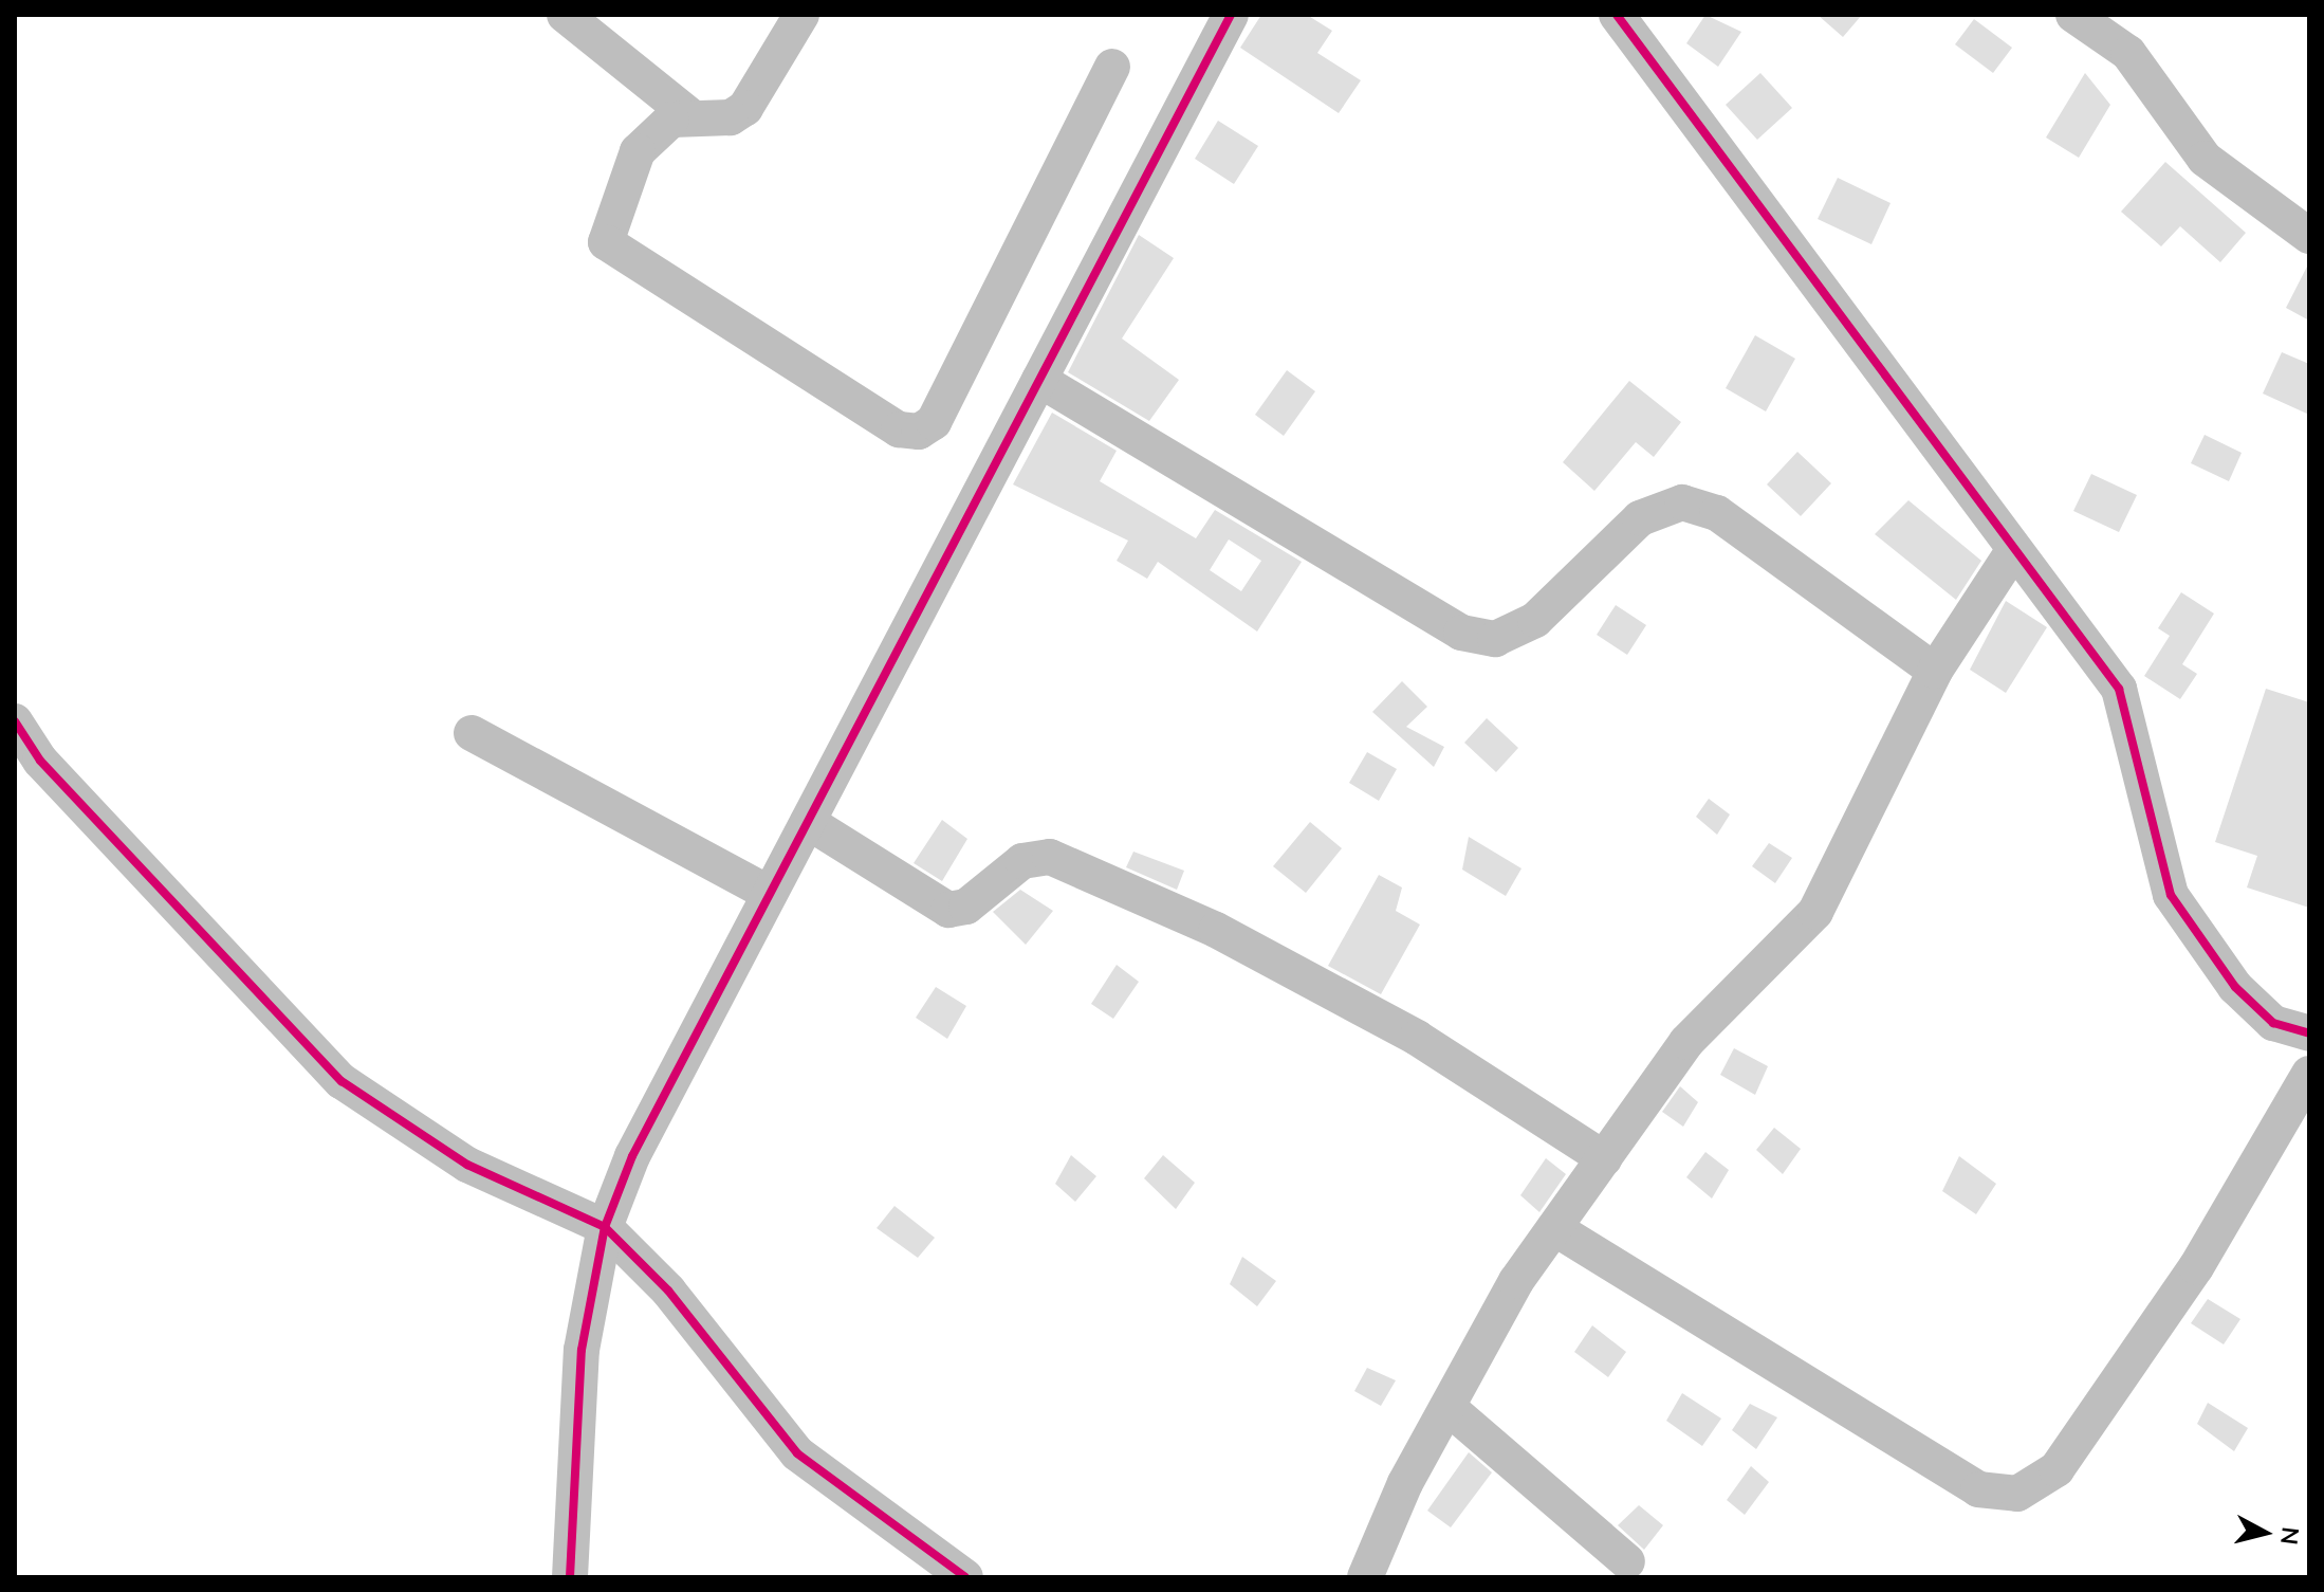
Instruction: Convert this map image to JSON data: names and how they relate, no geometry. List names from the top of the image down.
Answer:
{
  "north": "right"
}
